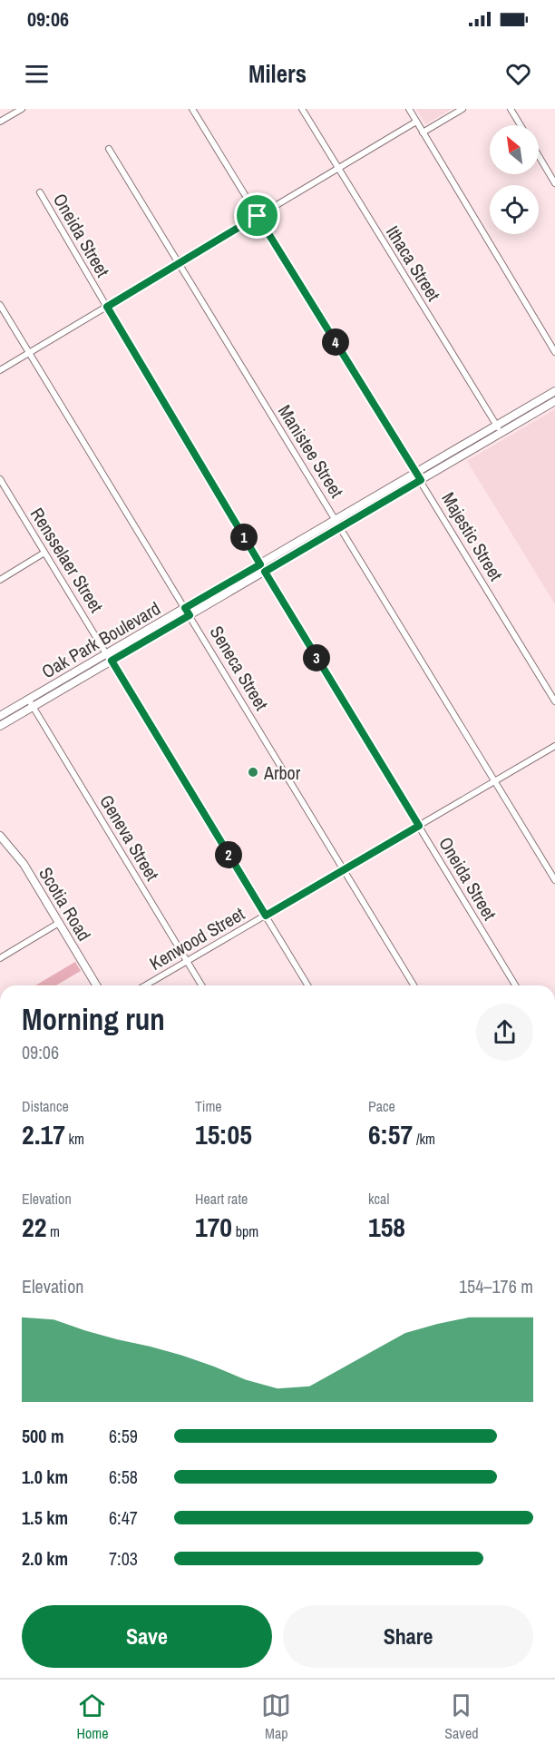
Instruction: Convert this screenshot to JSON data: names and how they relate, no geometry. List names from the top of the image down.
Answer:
{
  "streets": {
    "street": [
      "Oneida Street",
      "Ithaca Street",
      "Manistee Street",
      "Majestic Street",
      "Rensselaer Street",
      "Oak Park Boulevard",
      "Seneca Street",
      "Geneva Street",
      "Scotia Road",
      "Kenwood Street"
    ]
  },
  "crossings": [
    ["Oneida Street", "Oak Park Boulevard"],
    ["Oneida Street", "Kenwood Street"],
    ["Ithaca Street", "Oak Park Boulevard"],
    ["Manistee Street", "Oak Park Boulevard"],
    ["Manistee Street", "Kenwood Street"],
    ["Majestic Street", "Oak Park Boulevard"],
    ["Rensselaer Street", "Oak Park Boulevard"],
    ["Rensselaer Street", "Kenwood Street"],
    ["Oak Park Boulevard", "Seneca Street"],
    ["Oak Park Boulevard", "Geneva Street"],
    ["Seneca Street", "Kenwood Street"],
    ["Geneva Street", "Kenwood Street"]
  ],
  "places": ["Arbor"],
  "north": "top left",
  "page": {
    "status": "09:06",
    "header": "Milers",
    "pins": [
      "4",
      "1",
      "3",
      "2"
    ],
    "heading": ["Morning run", "09:06"],
    "stats": [
      ["Distance", "2.17 km"],
      ["Time", "15:05"],
      ["Pace", "6:57 /km"],
      ["Elevation", "22 m"],
      ["Heart rate", "170 bpm"],
      ["kcal", "158"]
    ],
    "chart": ["Elevation", "154–176 m"],
    "list": [
      {
        "name": "500 m",
        "note": "6:59"
      },
      {
        "name": "1.0 km",
        "note": "6:58"
      },
      {
        "name": "1.5 km",
        "note": "6:47"
      },
      {
        "name": "2.0 km",
        "note": "7:03"
      }
    ],
    "buttons": ["Save", "Share"],
    "tabs": ["Home", "Map", "Saved"]
  }
}
